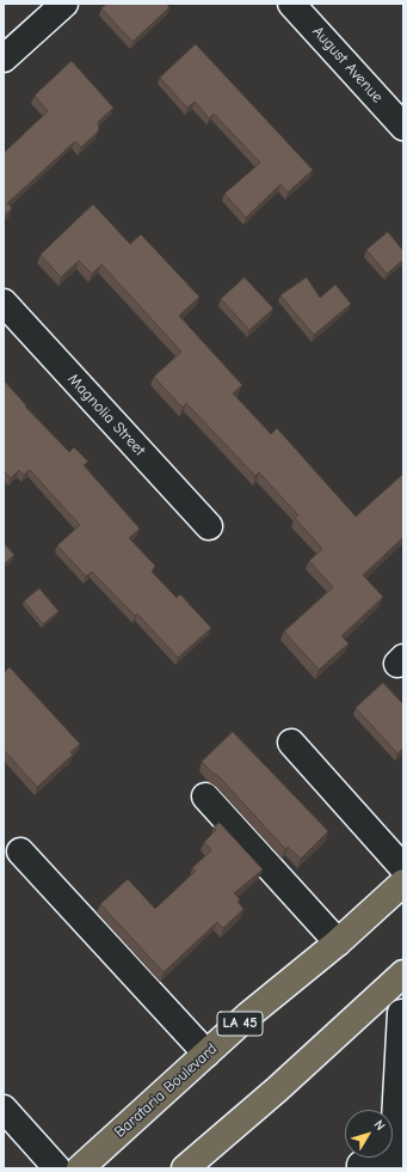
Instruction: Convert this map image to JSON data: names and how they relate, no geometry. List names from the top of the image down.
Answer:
{
  "streets": {
    "main road": ["LA 45", "Barataria Boulevard"],
    "street": ["August Avenue", "Magnolia Street"]
  },
  "north": "top right"
}
